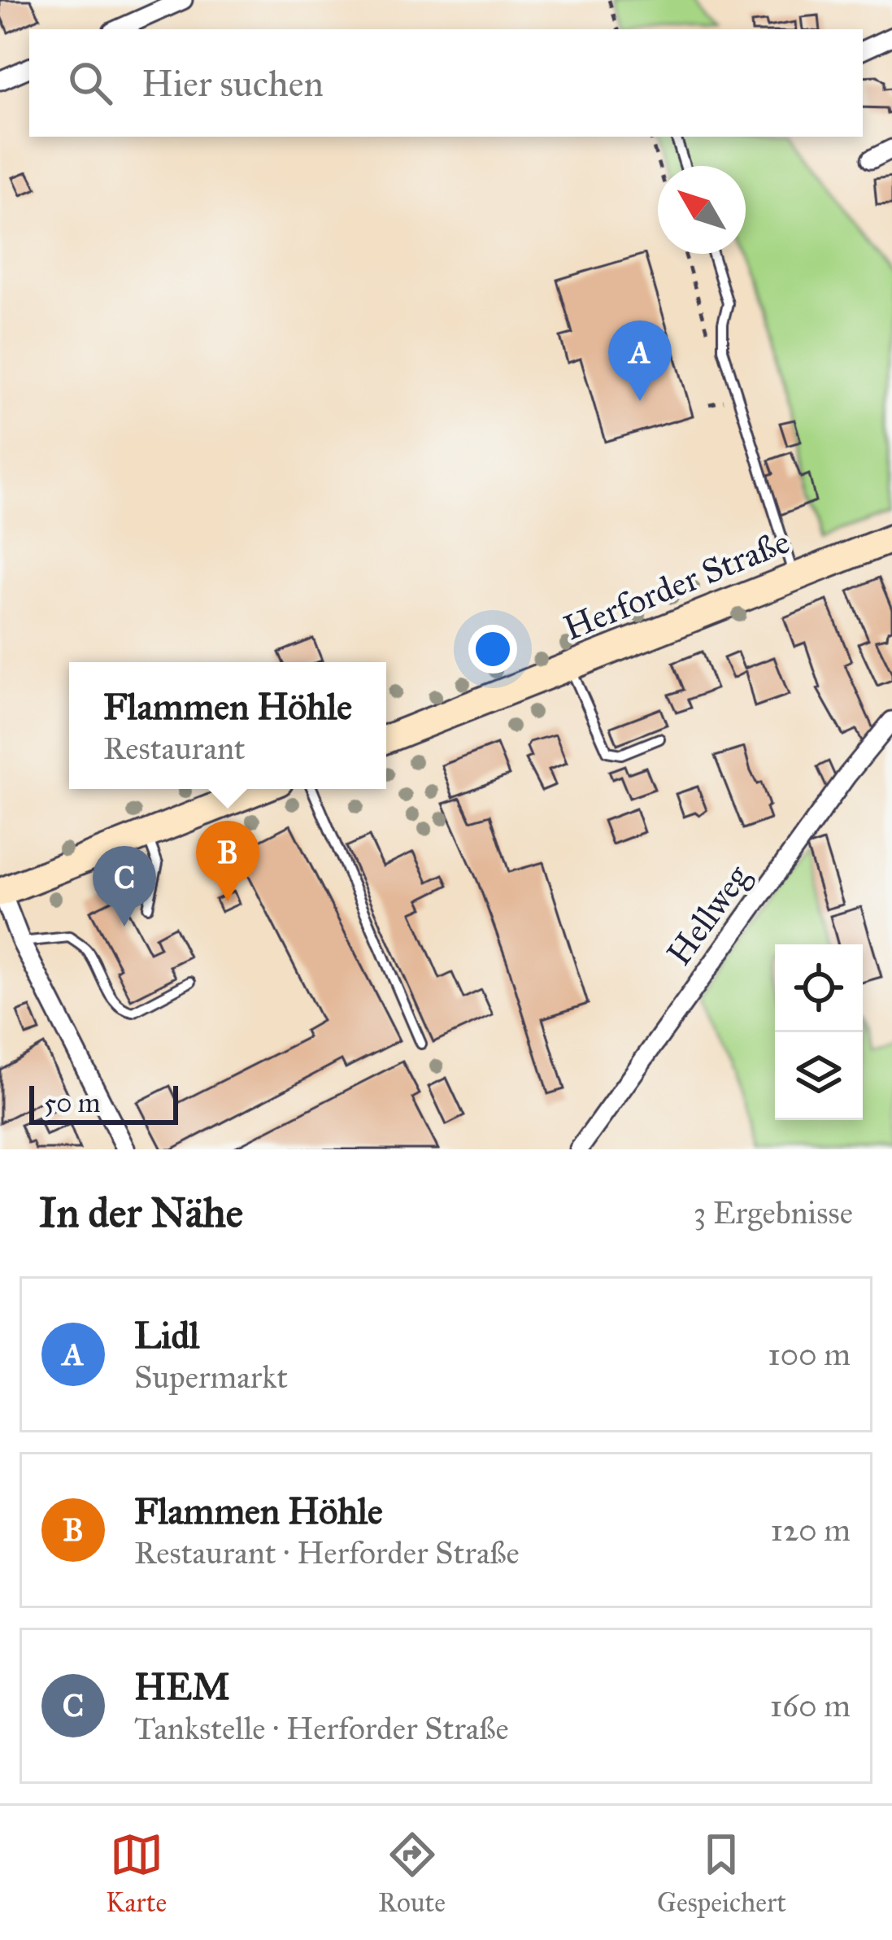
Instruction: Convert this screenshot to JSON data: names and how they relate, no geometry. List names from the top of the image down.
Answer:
{
  "streets": {
    "main road": ["Herforder Straße"],
    "street": ["Hellweg"]
  },
  "scale_bar": "50 m",
  "north": "top left",
  "page": {
    "search": "Hier suchen",
    "pins": ["A", "B", "C"],
    "popup": ["Flammen Höhle", "Restaurant"],
    "scale": "50 m",
    "heading": ["In der Nähe", "3 Ergebnisse"],
    "list": [
      {
        "mark": "A",
        "name": "Lidl",
        "note": "Supermarkt",
        "value": "100 m"
      },
      {
        "mark": "B",
        "name": "Flammen Höhle",
        "note": "Restaurant · Herforder Straße",
        "value": "120 m"
      },
      {
        "mark": "C",
        "name": "HEM",
        "note": "Tankstelle · Herforder Straße",
        "value": "160 m"
      }
    ],
    "nav": ["Karte", "Route", "Gespeichert"]
  }
}
